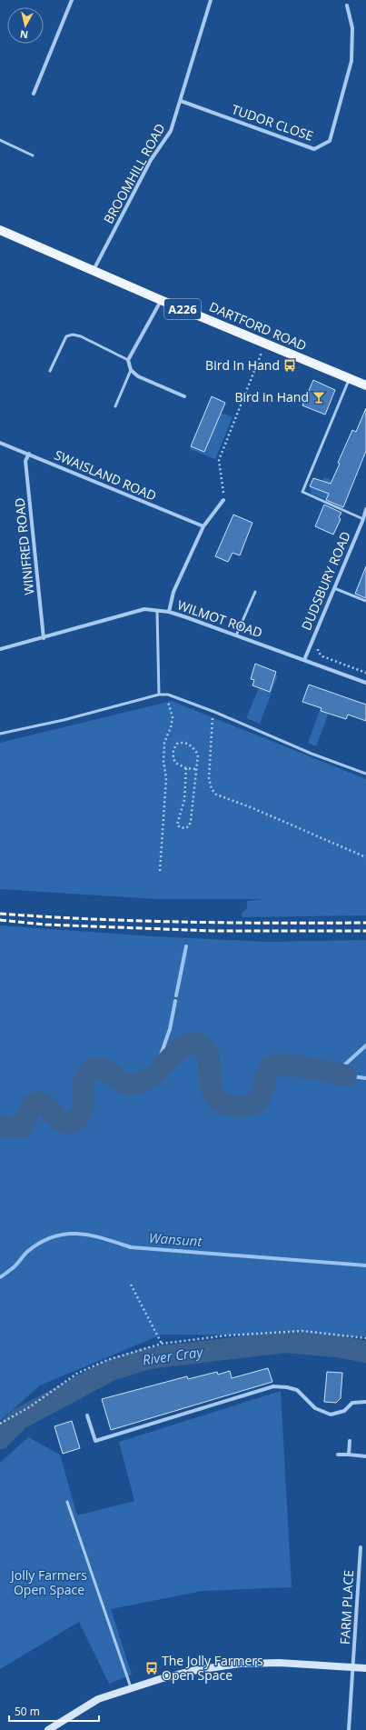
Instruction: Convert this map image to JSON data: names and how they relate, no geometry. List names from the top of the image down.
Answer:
{
  "streets": {
    "main road": ["A226", "DARTFORD ROAD"],
    "street": [
      "TUDOR CLOSE",
      "BROOMHILL ROAD",
      "SWAISLAND ROAD",
      "WINIFRED ROAD",
      "DUDSBURY ROAD",
      "WILMOT ROAD",
      "FARM PLACE"
    ]
  },
  "crossings": [
    ["TUDOR CLOSE", "BROOMHILL ROAD"],
    ["BROOMHILL ROAD", "DARTFORD ROAD"],
    ["SWAISLAND ROAD", "WINIFRED ROAD"],
    ["WINIFRED ROAD", "WILMOT ROAD"],
    ["DUDSBURY ROAD", "WILMOT ROAD"]
  ],
  "water": ["Wansunt", "River Cray"],
  "parks": ["Jolly Farmers Open Space"],
  "places": {
    "bus stop": ["Bird In Hand", "The Jolly Farmers Open Space"],
    "bar": ["Bird in Hand"]
  },
  "scale_bar": "50 m",
  "north": "bottom"
}
